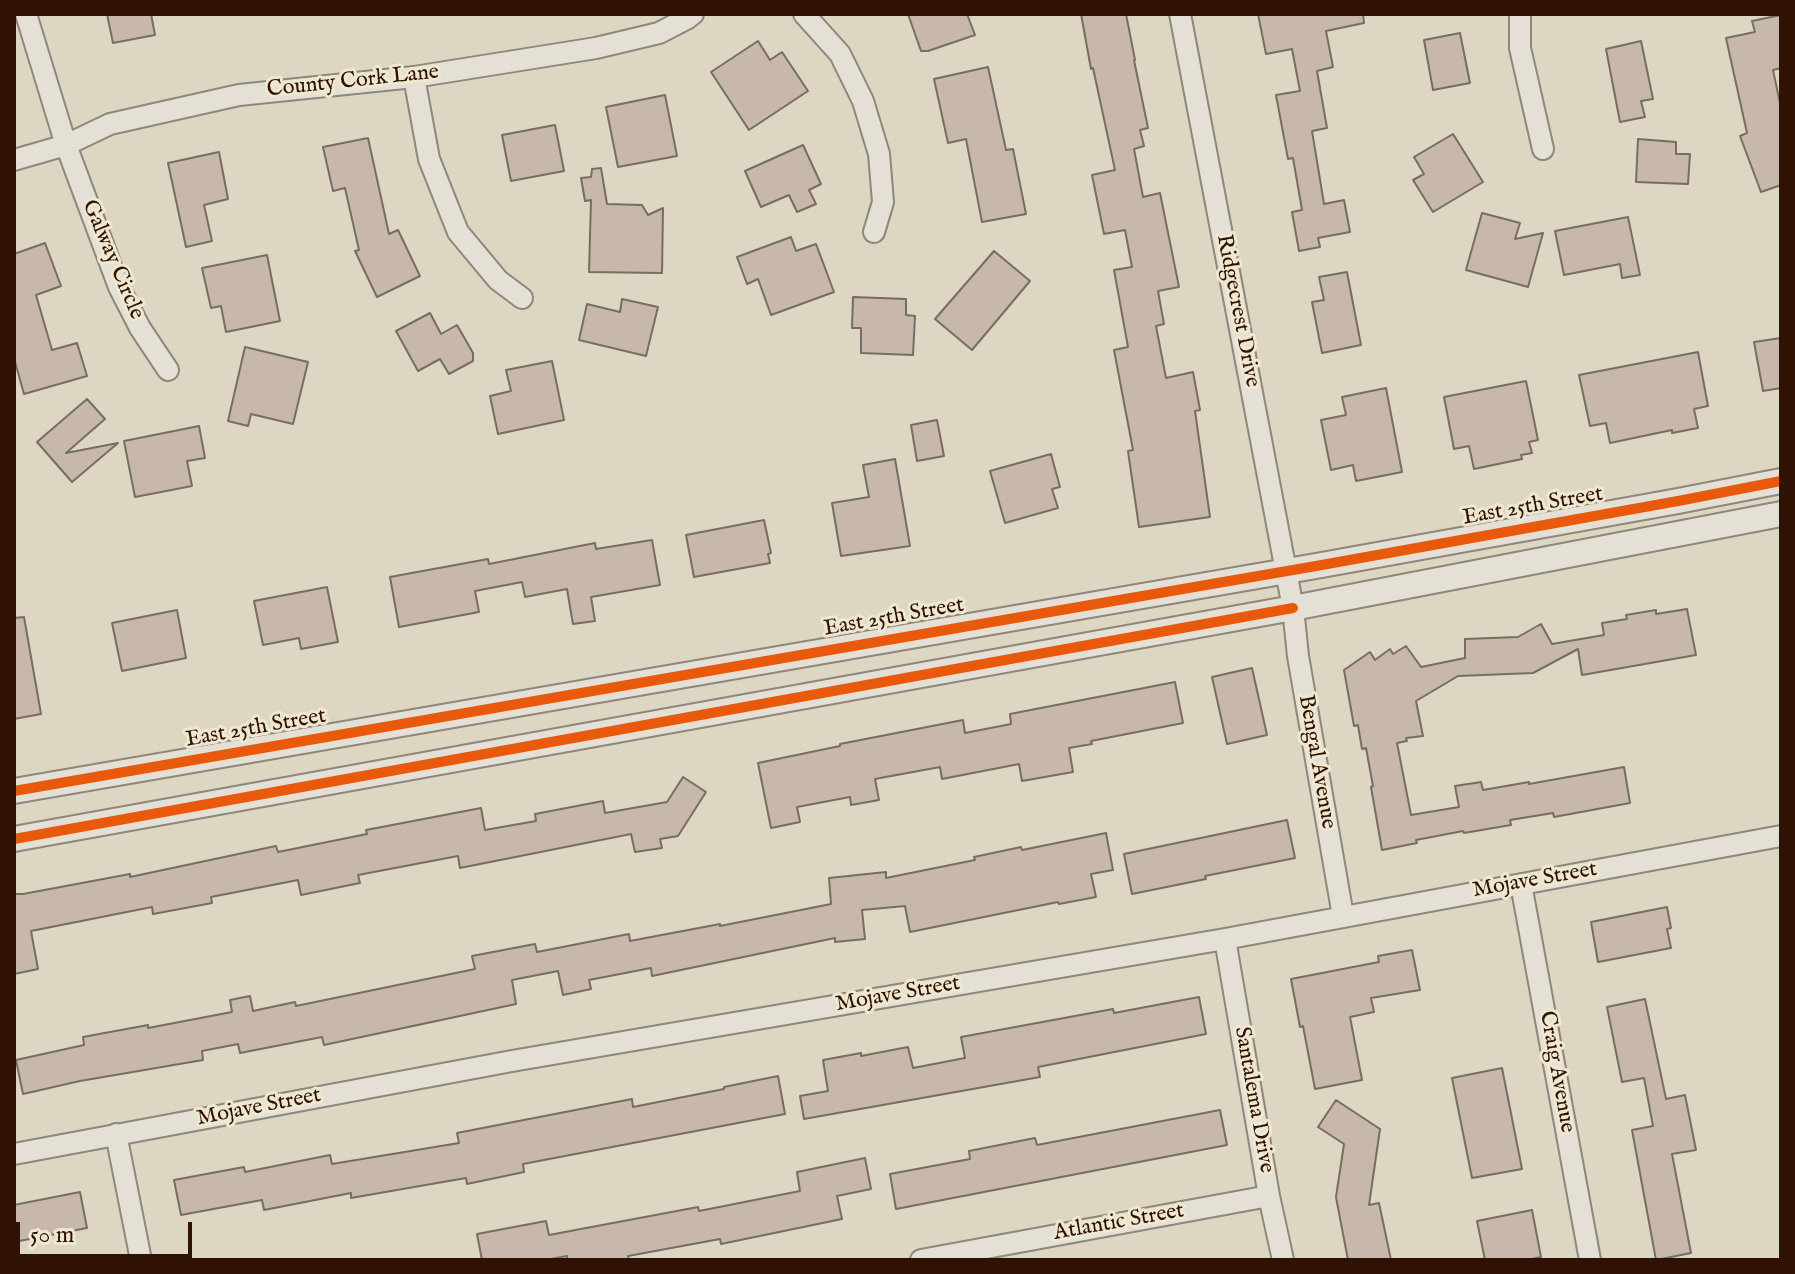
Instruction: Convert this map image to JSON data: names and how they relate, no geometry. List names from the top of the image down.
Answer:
{
  "streets": {
    "street": [
      "County Cork Lane",
      "Galway Circle",
      "Ridgecrest Drive",
      "East 25th Street",
      "Bengal Avenue",
      "Mojave Street",
      "Craig Avenue",
      "Santalema Drive",
      "Atlantic Street"
    ]
  },
  "crossings": [
    ["County Cork Lane", "Galway Circle"],
    ["Ridgecrest Drive", "East 25th Street"],
    ["Ridgecrest Drive", "Bengal Avenue"],
    ["Bengal Avenue", "Mojave Street"],
    ["Mojave Street", "Craig Avenue"],
    ["Mojave Street", "Santalema Drive"],
    ["Santalema Drive", "Atlantic Street"]
  ],
  "scale_bar": "50 m"
}
